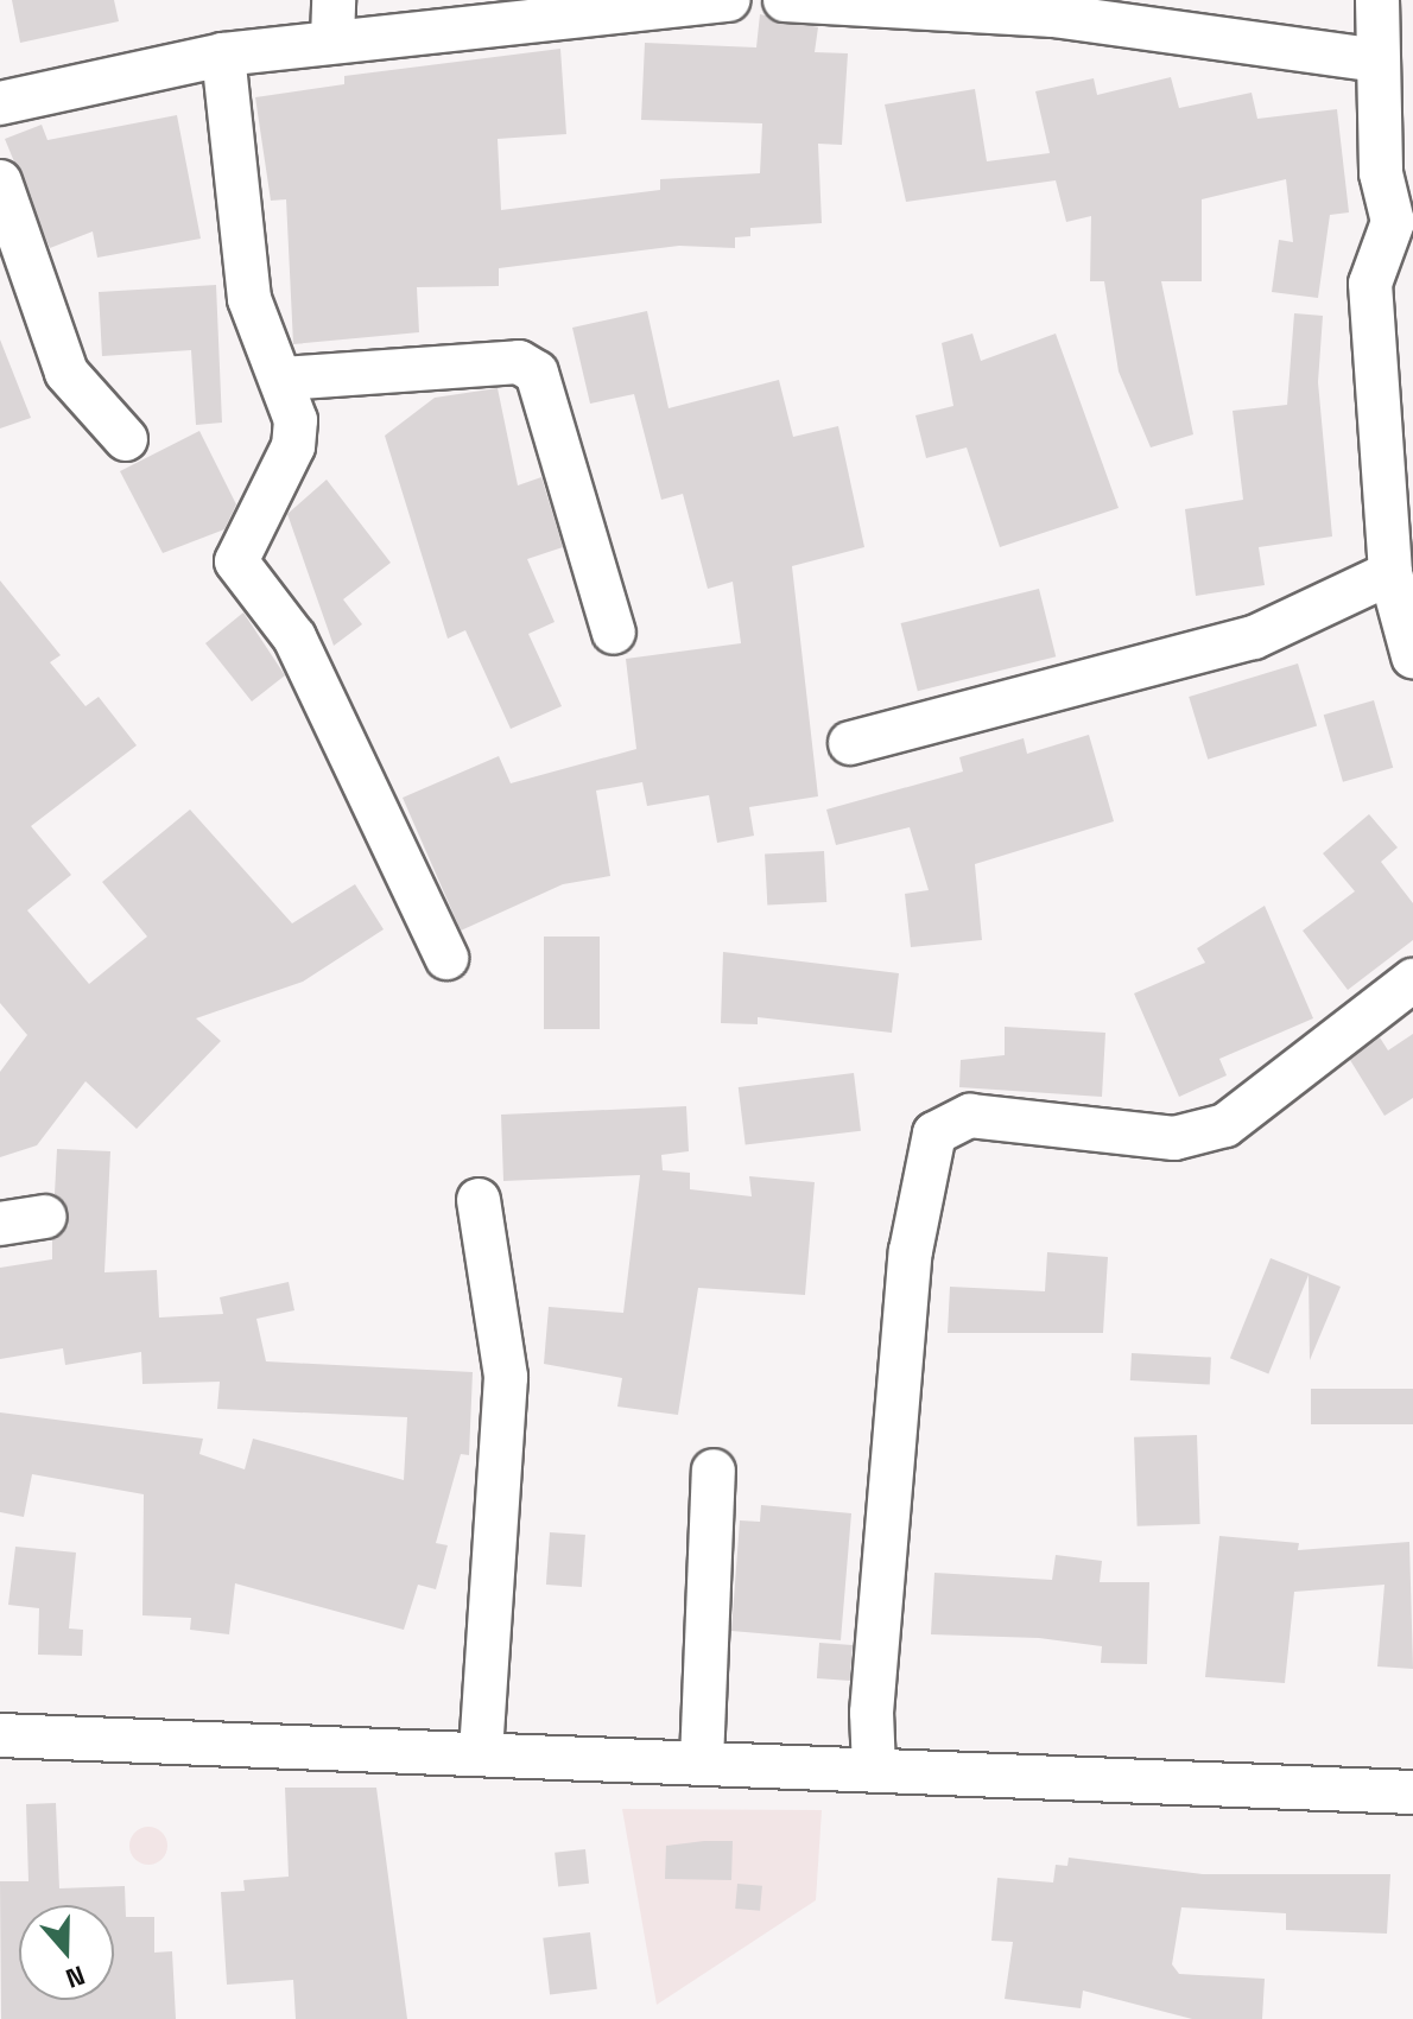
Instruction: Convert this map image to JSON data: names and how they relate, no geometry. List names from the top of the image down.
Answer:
{
  "north": "bottom"
}
